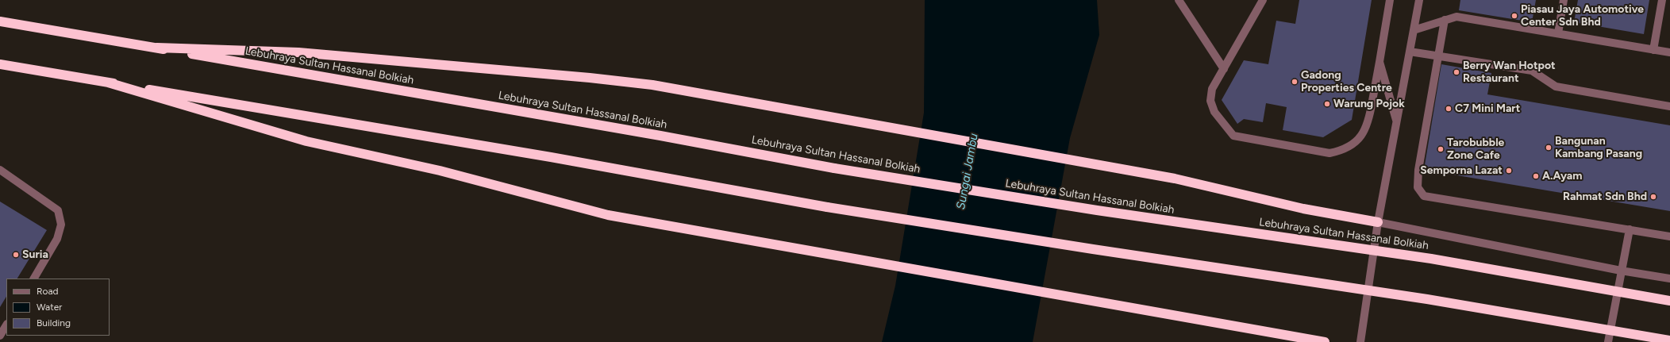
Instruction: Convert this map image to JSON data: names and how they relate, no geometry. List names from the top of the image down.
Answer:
{
  "streets": {
    "highway": ["Lebuhraya Sultan Hassanal Bolkiah"]
  },
  "water": ["Sungai Jambu"],
  "places": [
    "Piasau Jaya Automotive Center Sdn Bhd",
    "Berry Wan Hotpot Restaurant",
    "Gadong Properties Centre",
    "Warung Pojok",
    "C7 Mini Mart",
    "Bangunan Kambang Pasang",
    "Tarobubble Zone Cafe",
    "Semporna Lazat",
    "A.Ayam",
    "Rahmat Sdn Bhd",
    "Suria"
  ],
  "legend": ["Road", "Water", "Building"]
}
